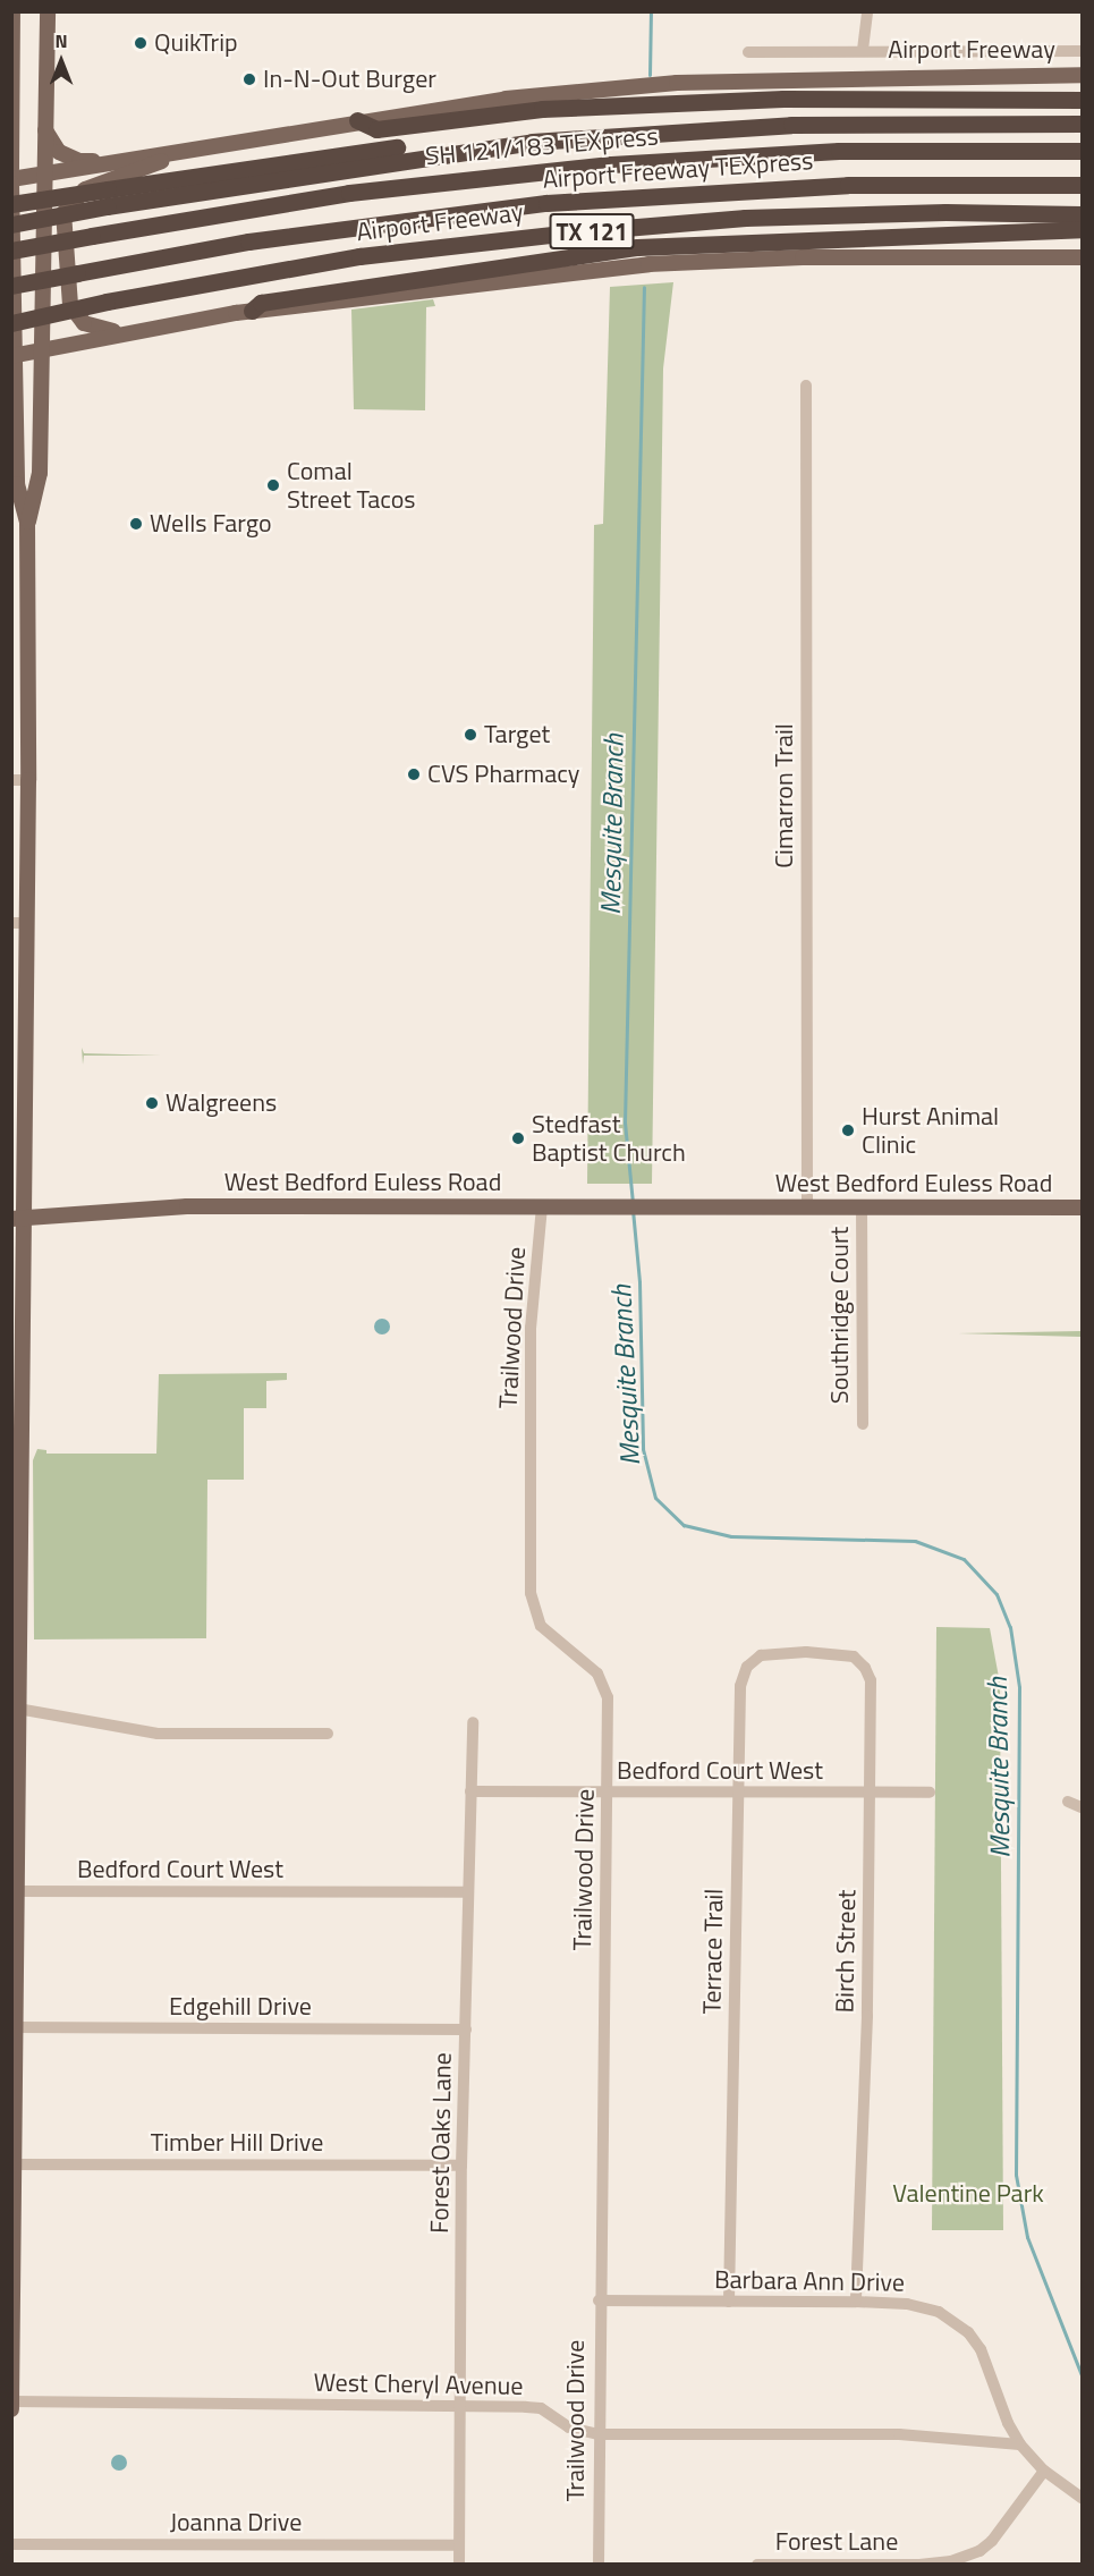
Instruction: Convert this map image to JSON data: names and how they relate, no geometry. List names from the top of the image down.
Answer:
{
  "streets": {
    "highway": [
      "Airport Freeway",
      "SH 121/183 TEXpress",
      "Airport Freeway TEXpress",
      "TX 121"
    ],
    "main road": ["West Bedford Euless Road"],
    "street": [
      "Cimarron Trail",
      "Southridge Court",
      "Trailwood Drive",
      "Bedford Court West",
      "Terrace Trail",
      "Birch Street",
      "Edgehill Drive",
      "Timber Hill Drive",
      "Forest Oaks Lane",
      "Barbara Ann Drive",
      "West Cheryl Avenue",
      "Joanna Drive",
      "Forest Lane"
    ]
  },
  "crossings": [
    ["Cimarron Trail", "West Bedford Euless Road"],
    ["West Bedford Euless Road", "Southridge Court"],
    ["West Bedford Euless Road", "Trailwood Drive"],
    ["Trailwood Drive", "Bedford Court West"],
    ["Trailwood Drive", "Barbara Ann Drive"],
    ["Trailwood Drive", "West Cheryl Avenue"],
    ["Bedford Court West", "Terrace Trail"],
    ["Bedford Court West", "Birch Street"],
    ["Bedford Court West", "Forest Oaks Lane"],
    ["Terrace Trail", "Birch Street"],
    ["Terrace Trail", "Barbara Ann Drive"],
    ["Birch Street", "Barbara Ann Drive"],
    ["Edgehill Drive", "Forest Oaks Lane"],
    ["Timber Hill Drive", "Forest Oaks Lane"],
    ["Forest Oaks Lane", "West Cheryl Avenue"],
    ["Forest Oaks Lane", "Joanna Drive"],
    ["Barbara Ann Drive", "West Cheryl Avenue"],
    ["Barbara Ann Drive", "Forest Lane"]
  ],
  "water": ["Mesquite Branch"],
  "parks": ["Valentine Park"],
  "places": [
    "QuikTrip",
    "In-N-Out Burger",
    "Comal Street Tacos",
    "Wells Fargo",
    "Target",
    "CVS Pharmacy",
    "Walgreens",
    "Hurst Animal Clinic",
    "Stedfast Baptist Church"
  ],
  "north": "top"
}
